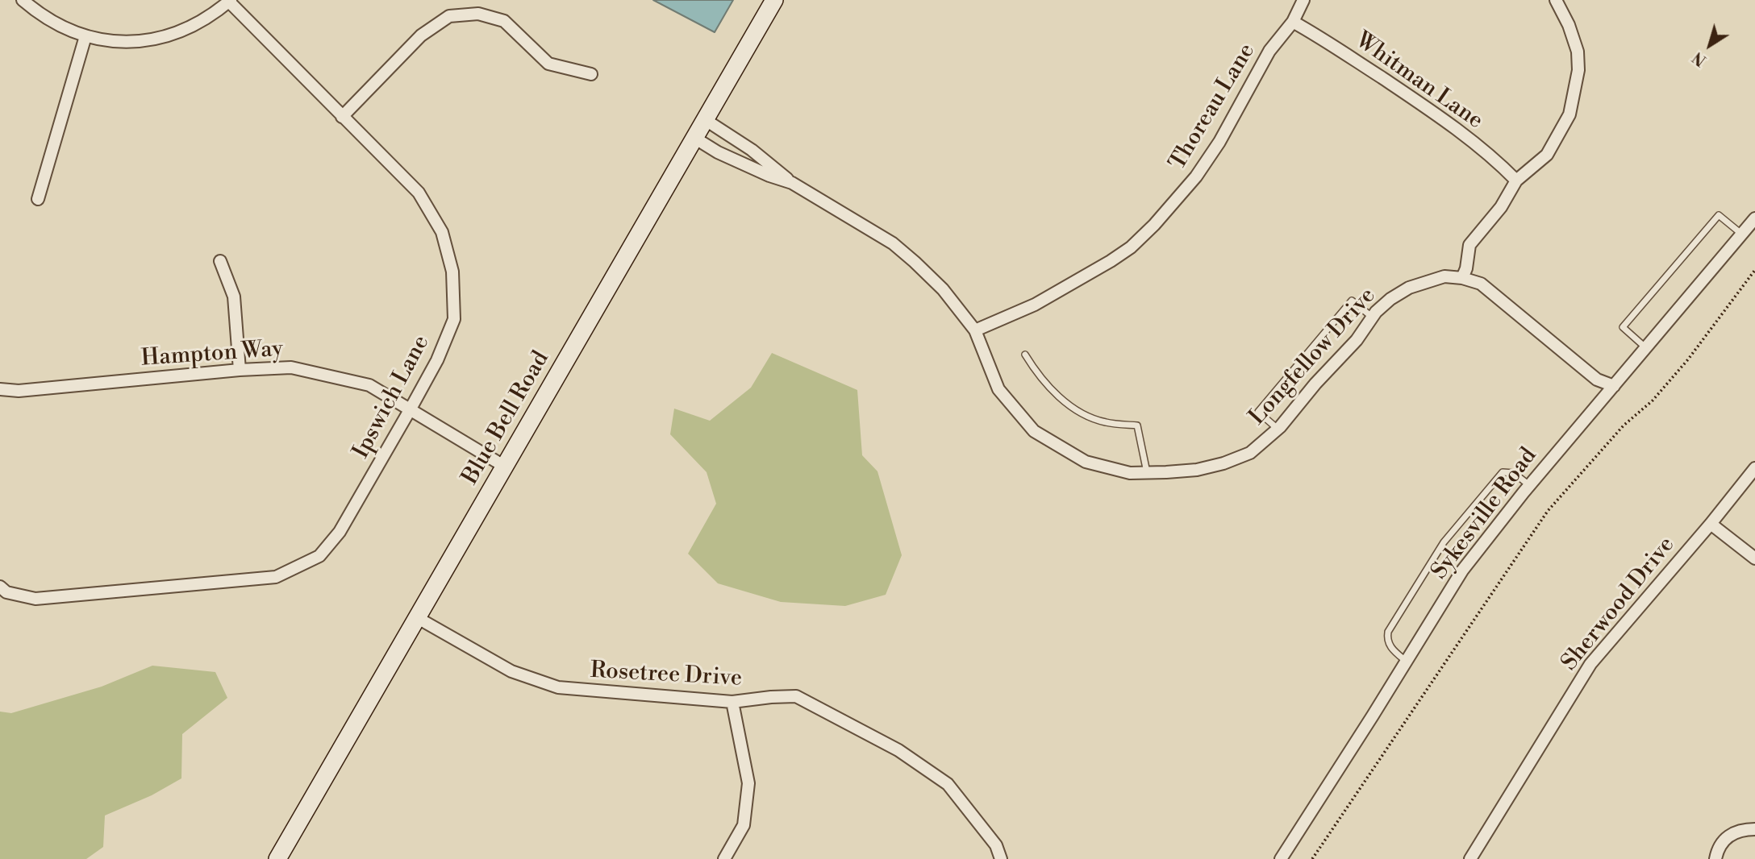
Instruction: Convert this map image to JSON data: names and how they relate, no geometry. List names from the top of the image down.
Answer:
{
  "streets": {
    "street": [
      "Whitman Lane",
      "Thoreau Lane",
      "Hampton Way",
      "Longfellow Drive",
      "Ipswich Lane",
      "Blue Bell Road",
      "Sykesville Road",
      "Sherwood Drive",
      "Rosetree Drive"
    ]
  },
  "crossings": [
    ["Whitman Lane", "Thoreau Lane"],
    ["Thoreau Lane", "Longfellow Drive"],
    ["Hampton Way", "Ipswich Lane"],
    ["Hampton Way", "Blue Bell Road"],
    ["Longfellow Drive", "Blue Bell Road"],
    ["Longfellow Drive", "Sykesville Road"],
    ["Blue Bell Road", "Rosetree Drive"]
  ],
  "north": "bottom left"
}
